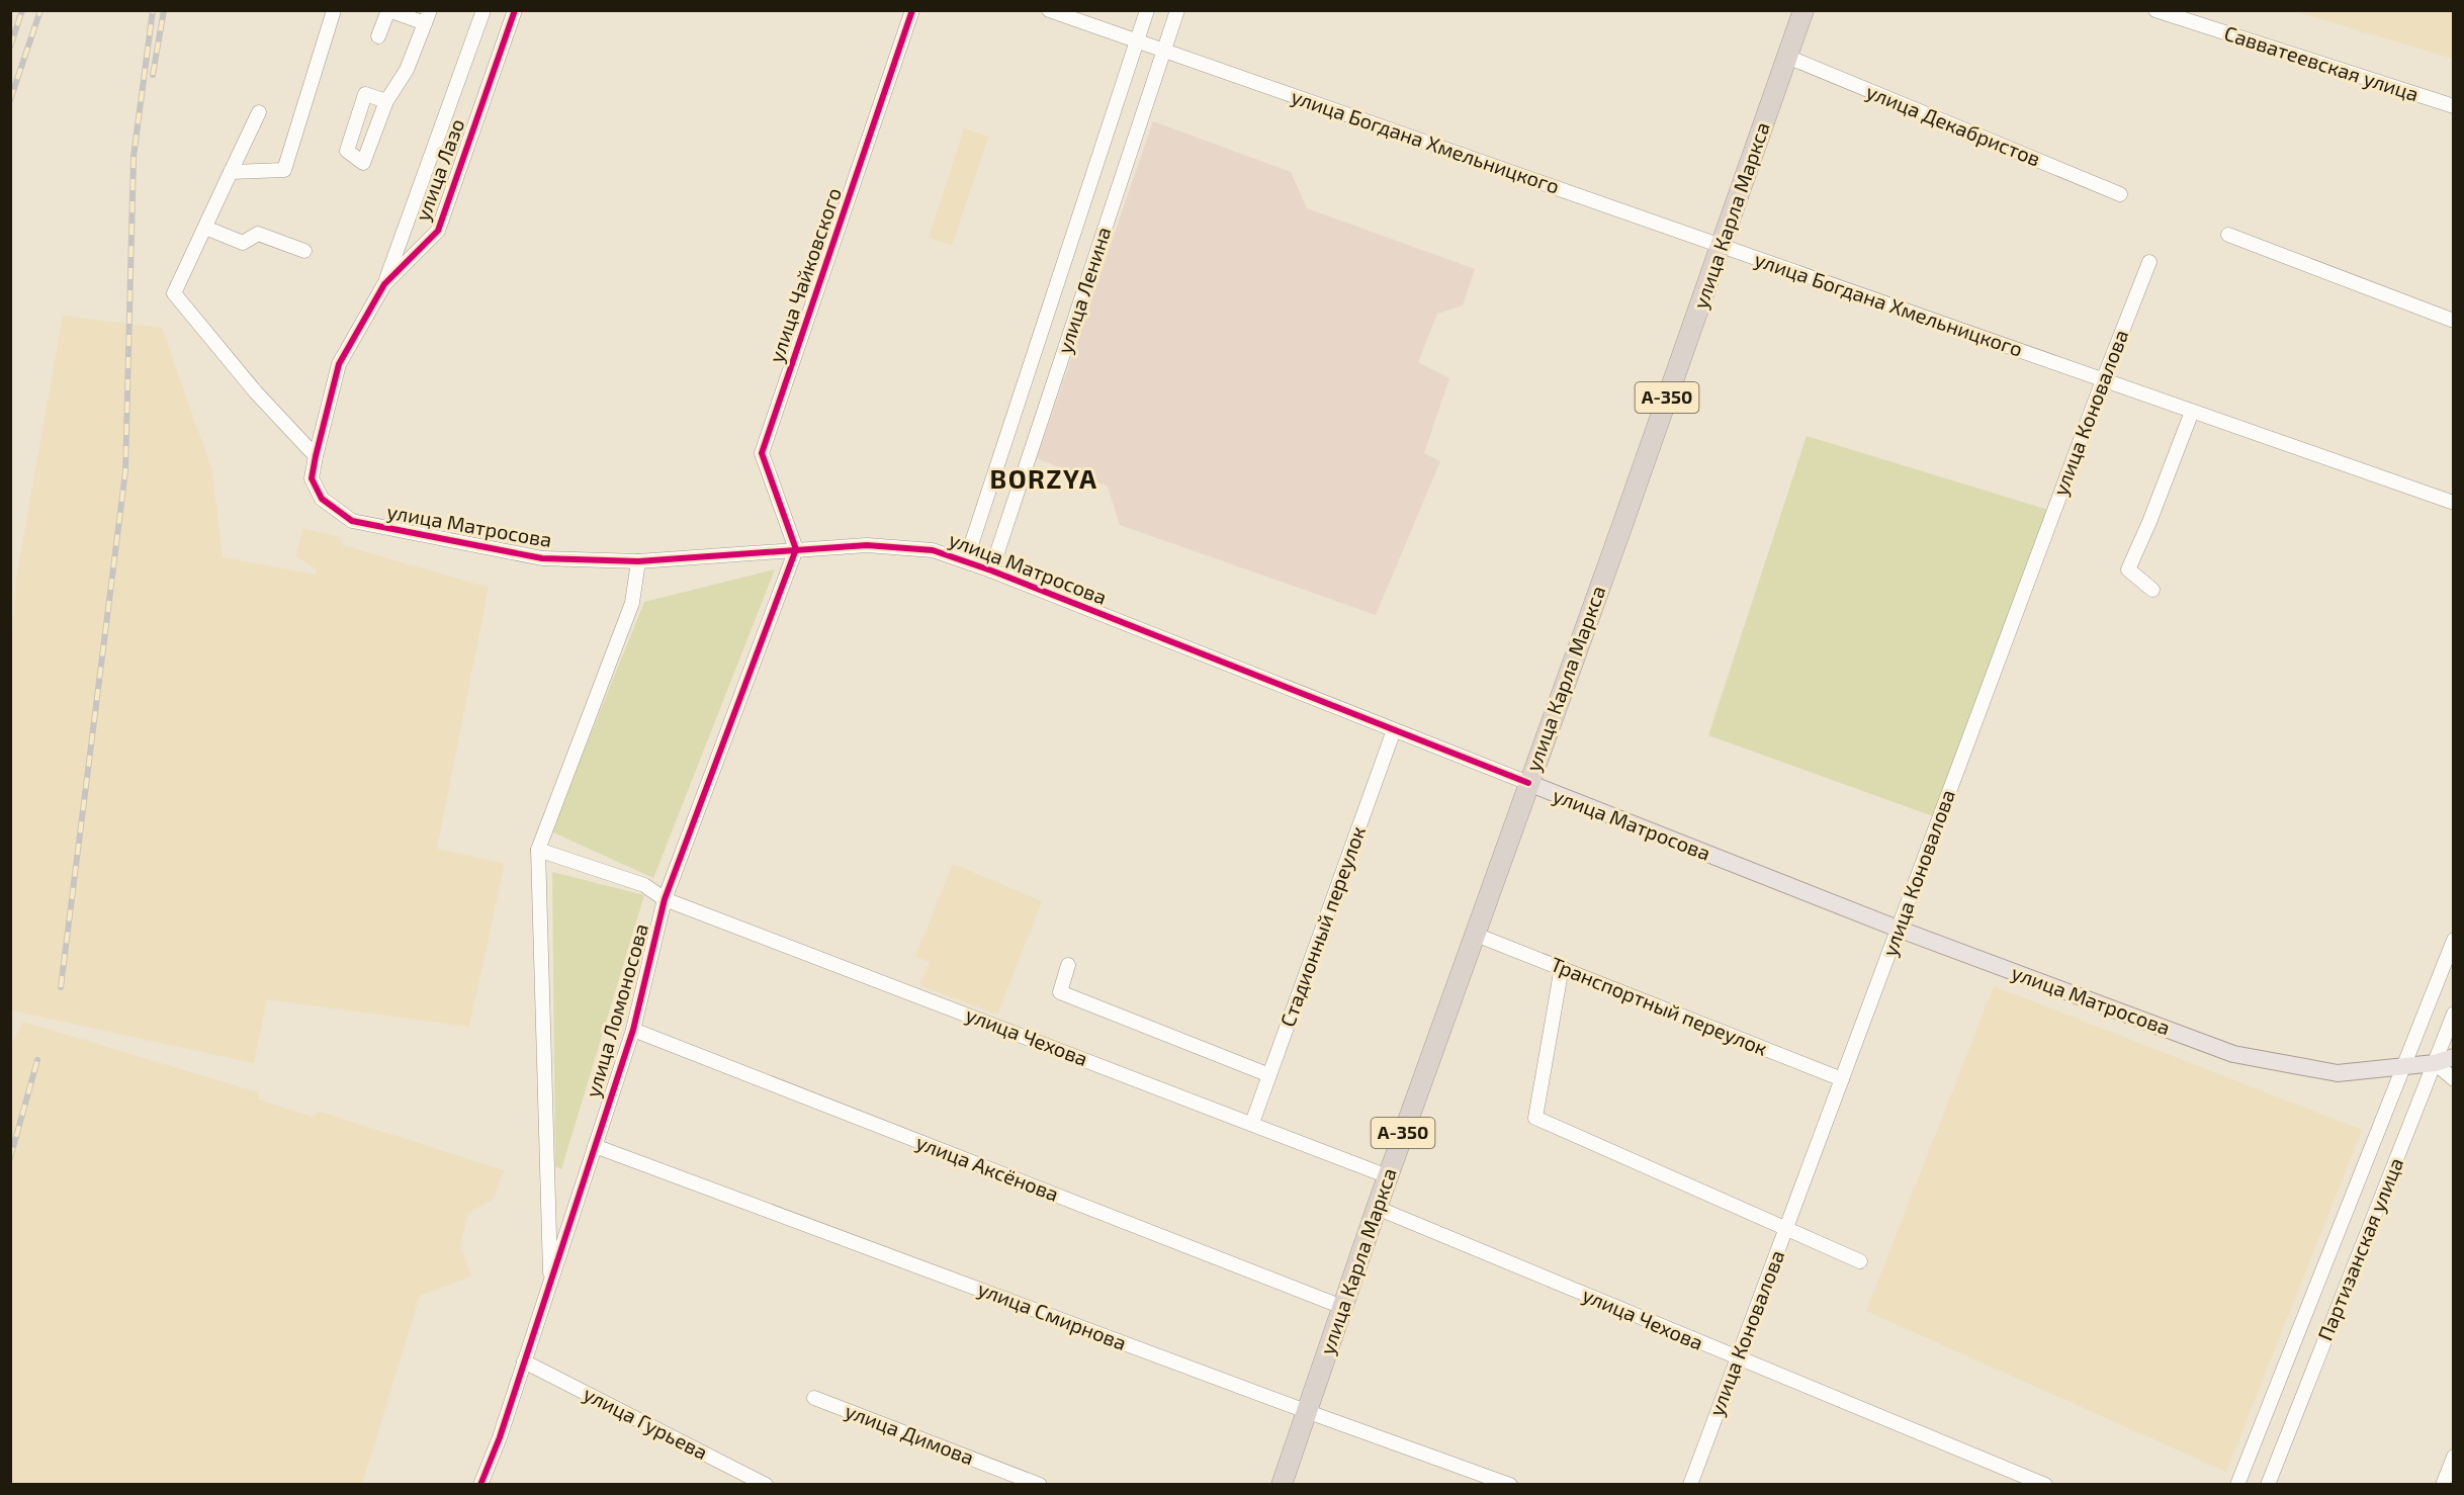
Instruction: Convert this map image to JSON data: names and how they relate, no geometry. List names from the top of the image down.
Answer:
{
  "streets": {
    "highway": ["улица Карла Маркса", "А-350"],
    "main road": ["улица Матросова"],
    "street": [
      "Савватеевская улица",
      "улица Декабристов",
      "улица Богдана Хмельницкого",
      "улица Лазо",
      "улица Чайковского",
      "улица Ленина",
      "улица Коновалова",
      "Стадионный переулок",
      "Транспортный переулок",
      "улица Ломоносова",
      "улица Чехова",
      "улица Аксёнова",
      "Партизанская улица",
      "улица Смирнова",
      "улица Гурьева",
      "улица Димова"
    ]
  },
  "crossings": [
    ["улица Декабристов", "улица Карла Маркса"],
    ["улица Богдана Хмельницкого", "улица Карла Маркса"],
    ["улица Богдана Хмельницкого", "улица Ленина"],
    ["улица Богдана Хмельницкого", "улица Коновалова"],
    ["улица Лазо", "улица Матросова"],
    ["улица Карла Маркса", "улица Матросова"],
    ["улица Карла Маркса", "Транспортный переулок"],
    ["улица Карла Маркса", "улица Чехова"],
    ["улица Карла Маркса", "улица Аксёнова"],
    ["улица Карла Маркса", "улица Смирнова"],
    ["улица Чайковского", "улица Матросова"],
    ["улица Чайковского", "улица Ломоносова"],
    ["улица Ленина", "улица Матросова"],
    ["улица Коновалова", "улица Матросова"],
    ["улица Коновалова", "Транспортный переулок"],
    ["улица Коновалова", "улица Чехова"],
    ["улица Матросова", "Стадионный переулок"],
    ["улица Матросова", "улица Ломоносова"],
    ["улица Матросова", "Партизанская улица"],
    ["Стадионный переулок", "улица Чехова"],
    ["улица Ломоносова", "улица Чехова"],
    ["улица Ломоносова", "улица Аксёнова"],
    ["улица Ломоносова", "улица Смирнова"],
    ["улица Ломоносова", "улица Гурьева"]
  ],
  "districts": ["BORZYA"]
}
